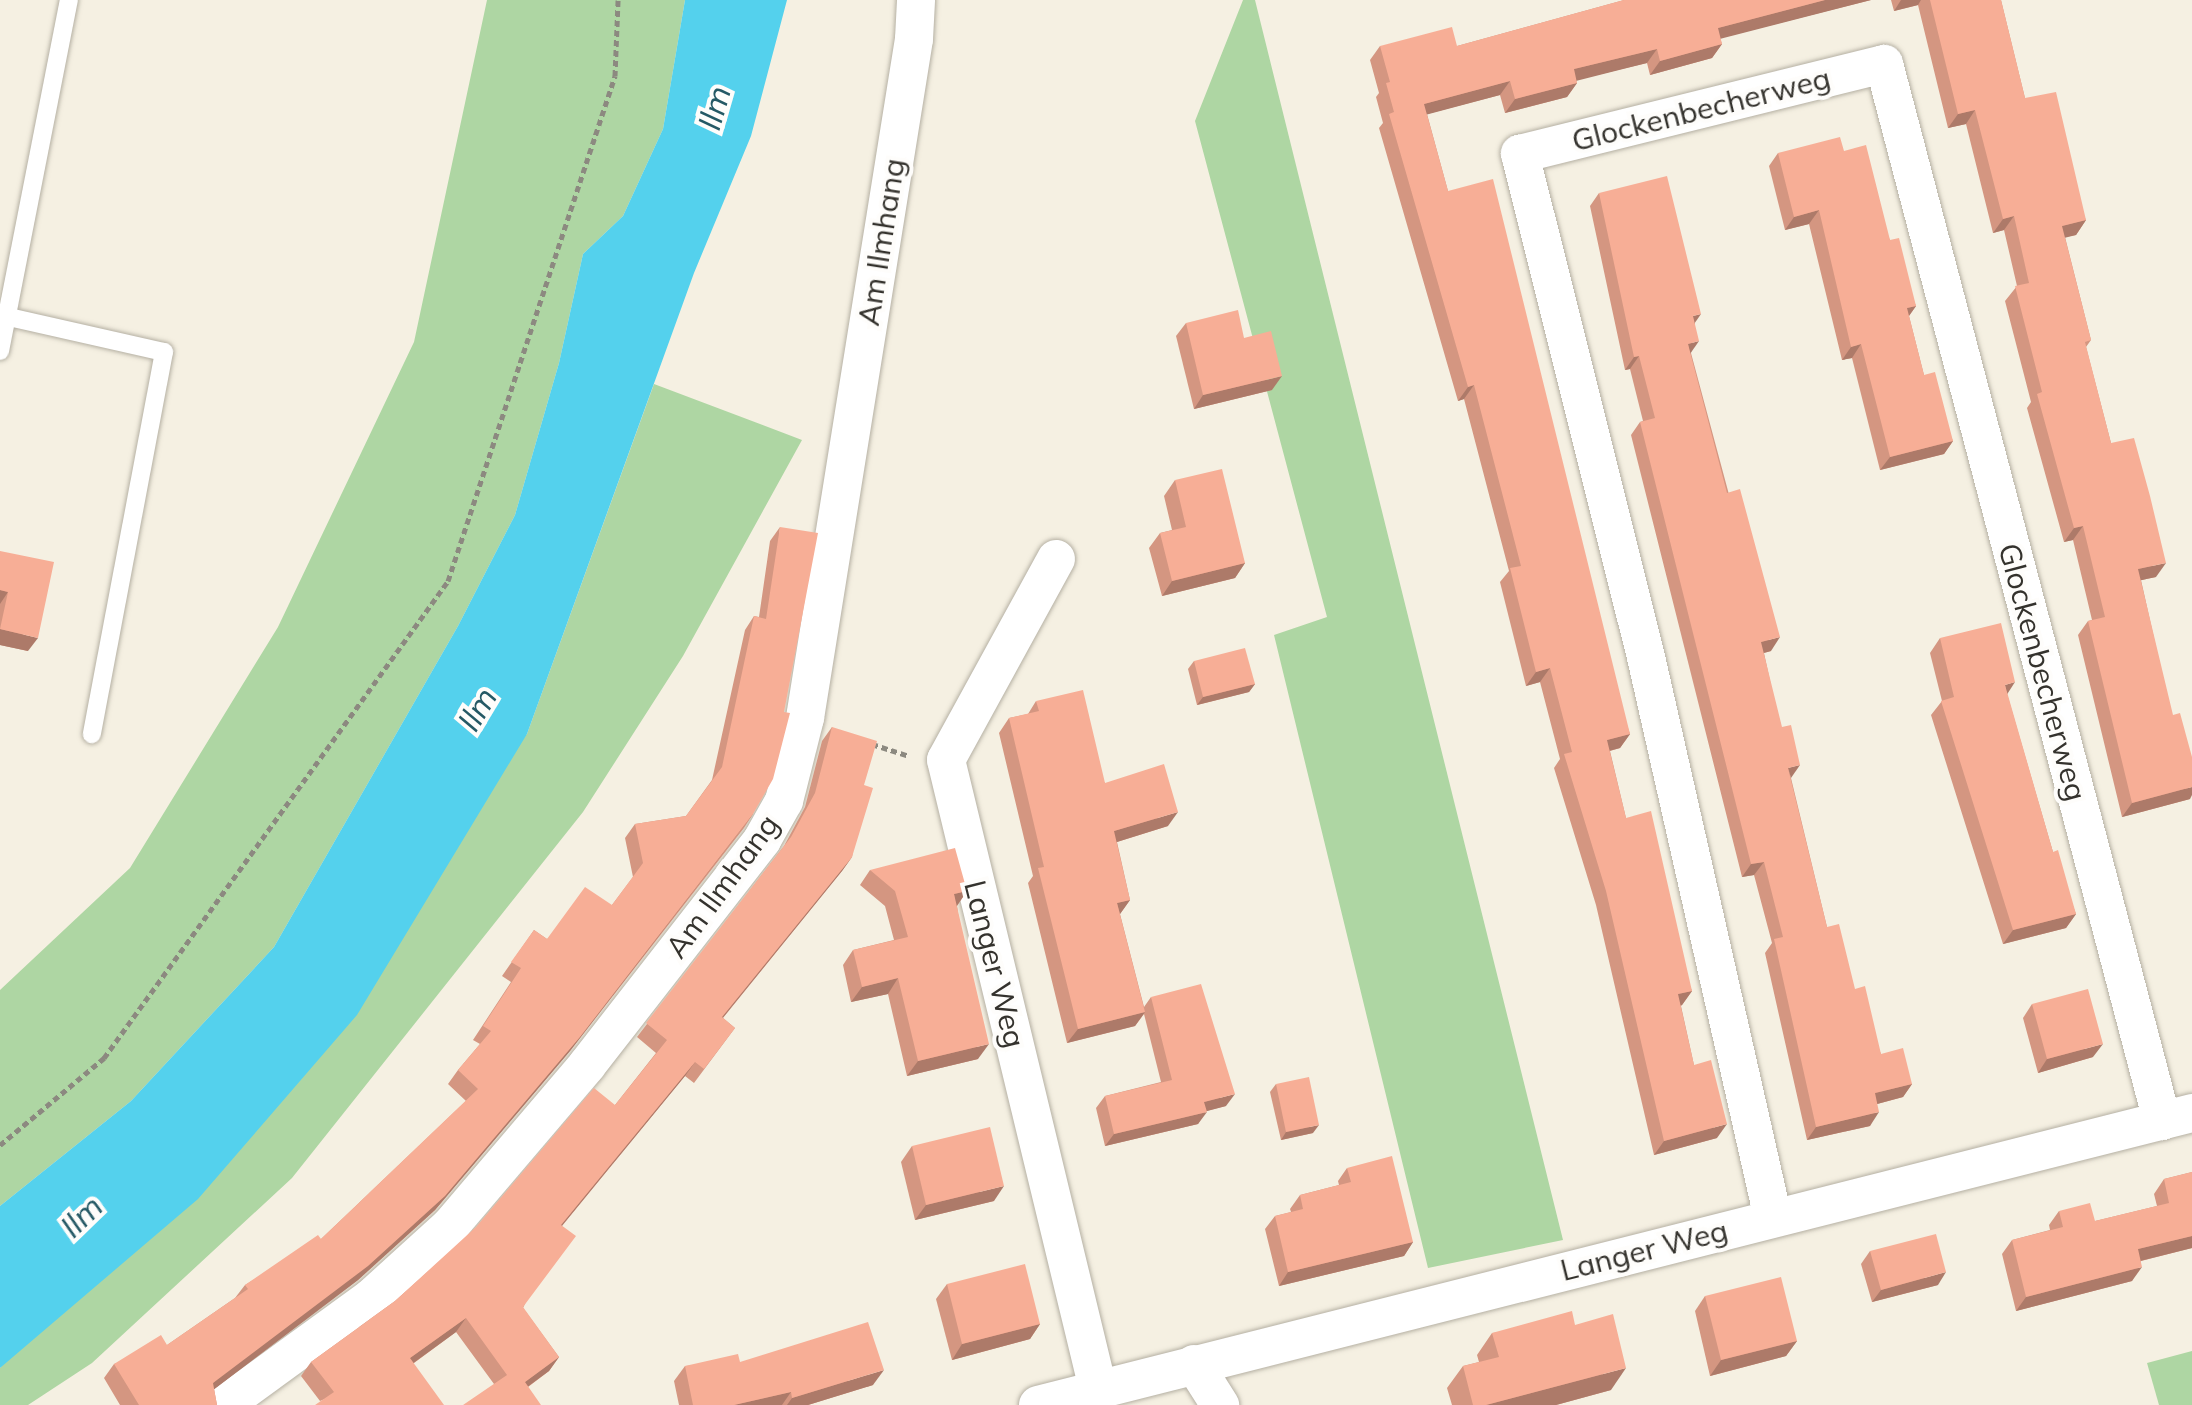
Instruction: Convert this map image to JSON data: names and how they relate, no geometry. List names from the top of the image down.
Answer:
{
  "streets": {
    "street": ["Glockenbecherweg", "Am Ilmhang", "Langer Weg"]
  },
  "crossings": [
    ["Glockenbecherweg", "Langer Weg"]
  ],
  "water": ["Ilm"]
}
